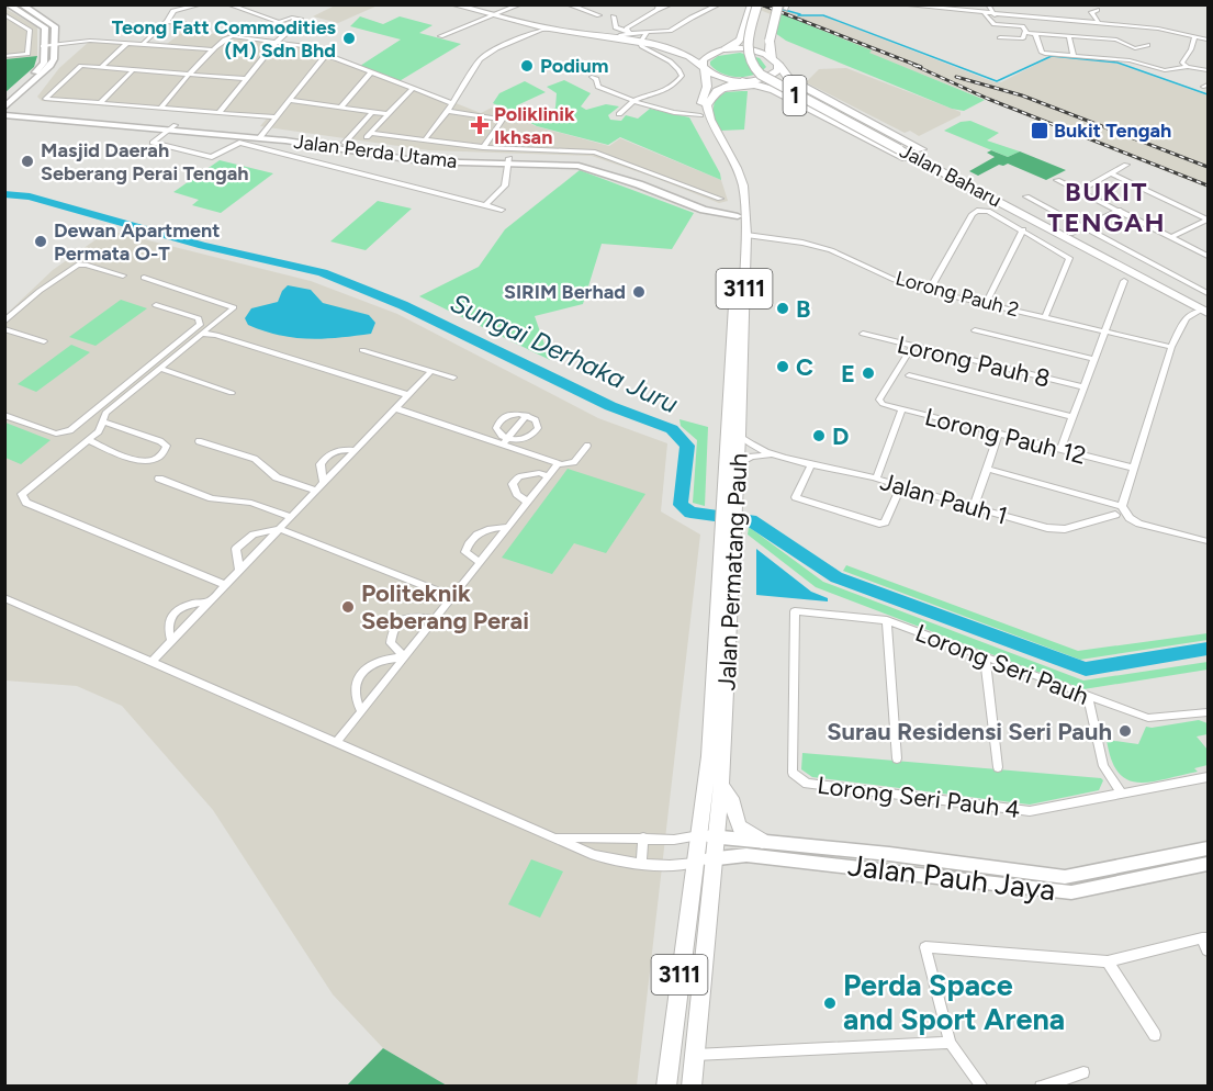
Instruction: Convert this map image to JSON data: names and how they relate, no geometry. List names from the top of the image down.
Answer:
{
  "streets": {
    "highway": ["1", "Jalan Baharu"],
    "main road": ["3111", "Jalan Permatang Pauh"],
    "street": [
      "Jalan Perda Utama",
      "Lorong Pauh 2",
      "Lorong Pauh 8",
      "Lorong Pauh 12",
      "Jalan Pauh 1",
      "Lorong Seri Pauh",
      "Lorong Seri Pauh 4",
      "Jalan Pauh Jaya"
    ]
  },
  "crossings": [
    ["Jalan Perda Utama", "Jalan Permatang Pauh"],
    ["Lorong Pauh 2", "Jalan Permatang Pauh"],
    ["Lorong Pauh 8", "Lorong Pauh 12"],
    ["Jalan Pauh 1", "Jalan Permatang Pauh"],
    ["Jalan Permatang Pauh", "Jalan Pauh Jaya"],
    ["Lorong Seri Pauh", "Lorong Seri Pauh 4"]
  ],
  "districts": ["BUKIT TENGAH"],
  "water": ["Sungai Derhaka Juru"],
  "places": {
    "other": [
      "Teong Fatt Commodities (M) Sdn Bhd",
      "Podium",
      "Masjid Daerah Seberang Perai Tengah",
      "Dewan Apartment Permata O-T",
      "SIRIM Berhad",
      "B",
      "C",
      "E",
      "D",
      "Politeknik Seberang Perai",
      "Surau Residensi Seri Pauh",
      "Perda Space and Sport Arena"
    ],
    "health": ["Poliklinik Ikhsan"],
    "transit": ["Bukit Tengah"]
  }
}
